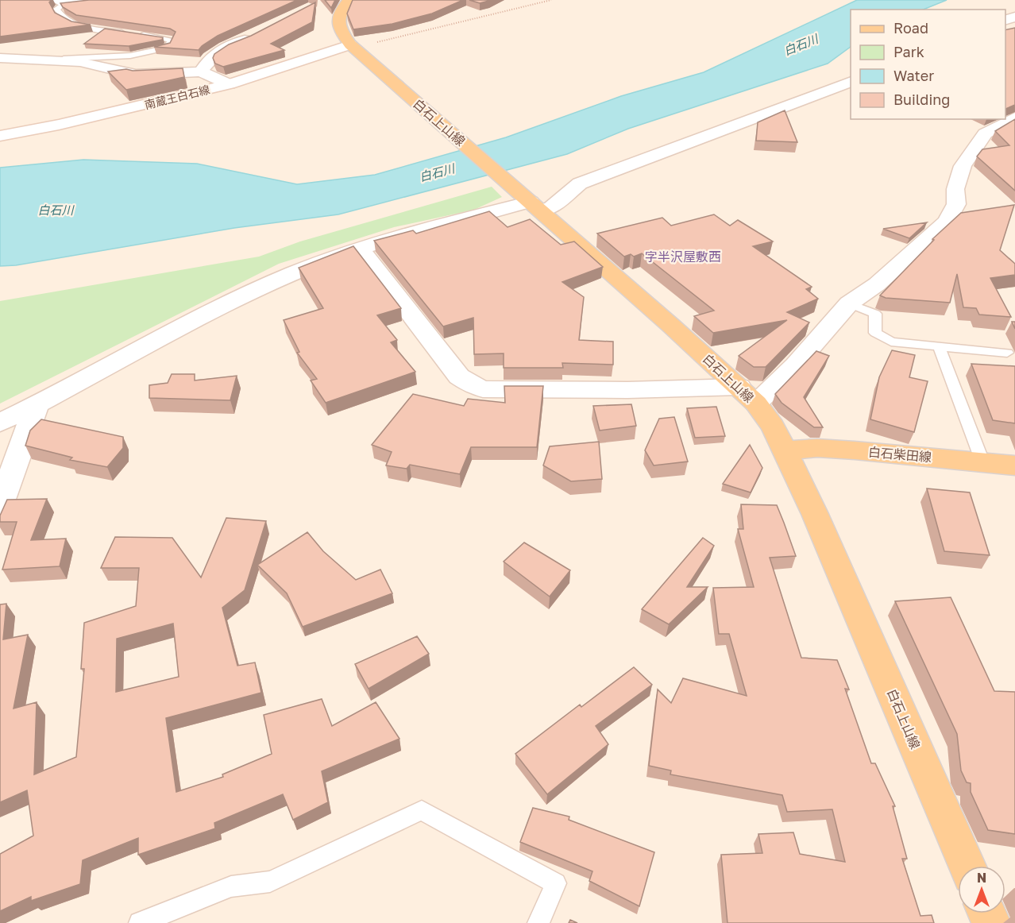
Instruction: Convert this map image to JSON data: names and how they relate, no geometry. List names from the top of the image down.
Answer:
{
  "streets": {
    "main road": ["白石上山線", "白石柴田線"],
    "street": ["南蔵王白石線"]
  },
  "crossings": [
    ["南蔵王白石線", "白石上山線"],
    ["白石上山線", "白石柴田線"]
  ],
  "districts": ["字半沢屋敷西"],
  "water": ["白石川"],
  "legend": [
    "Road",
    "Park",
    "Water",
    "Building"
  ],
  "north": "top"
}
